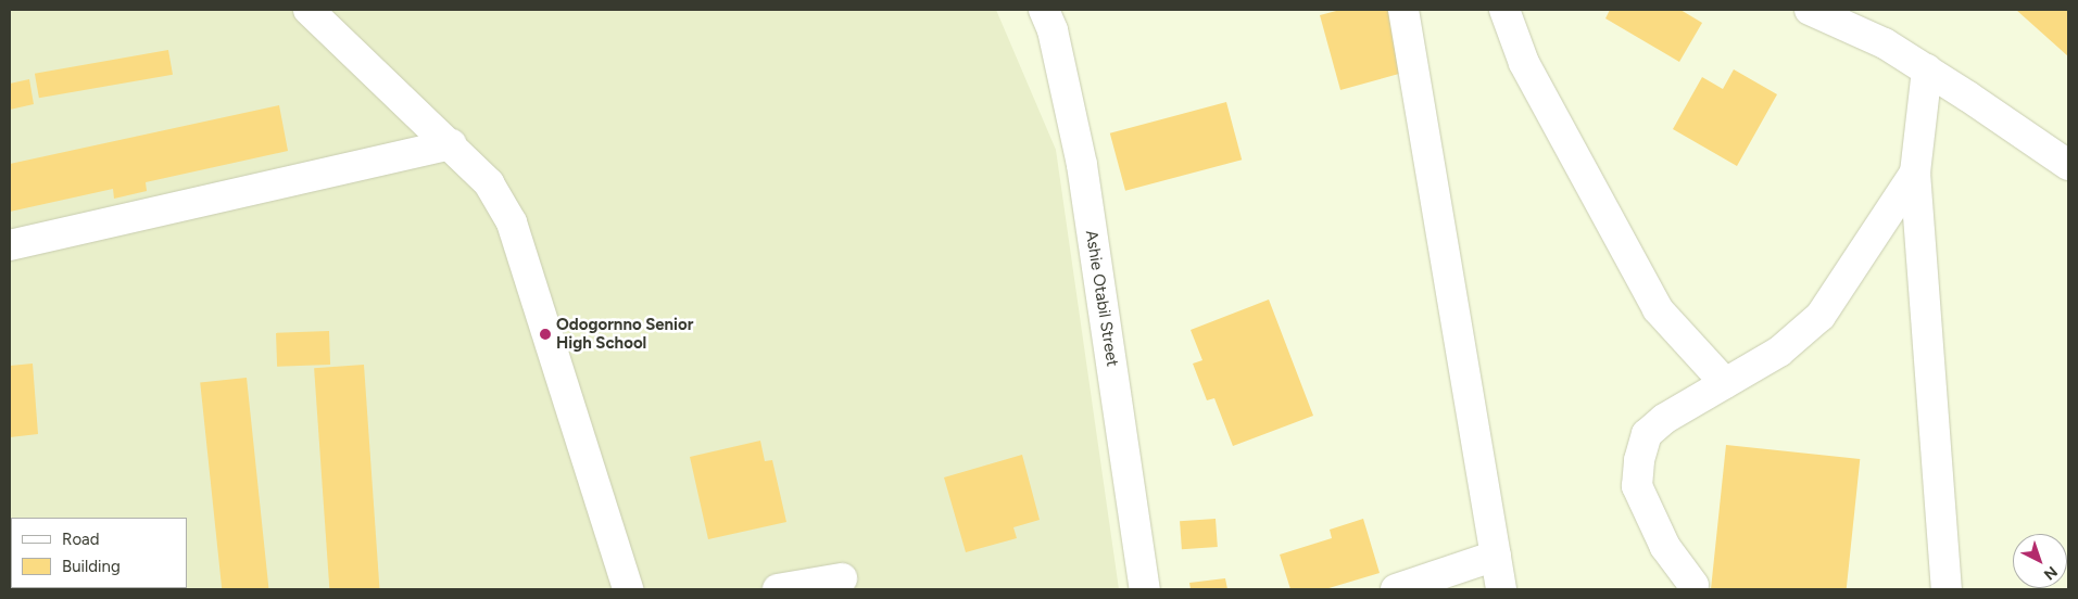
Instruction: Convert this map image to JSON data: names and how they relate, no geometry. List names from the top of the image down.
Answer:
{
  "streets": {
    "street": ["Ashie Otabil Street"]
  },
  "places": ["Odogornno Senior High School"],
  "legend": ["Road", "Building"],
  "north": "bottom right"
}
